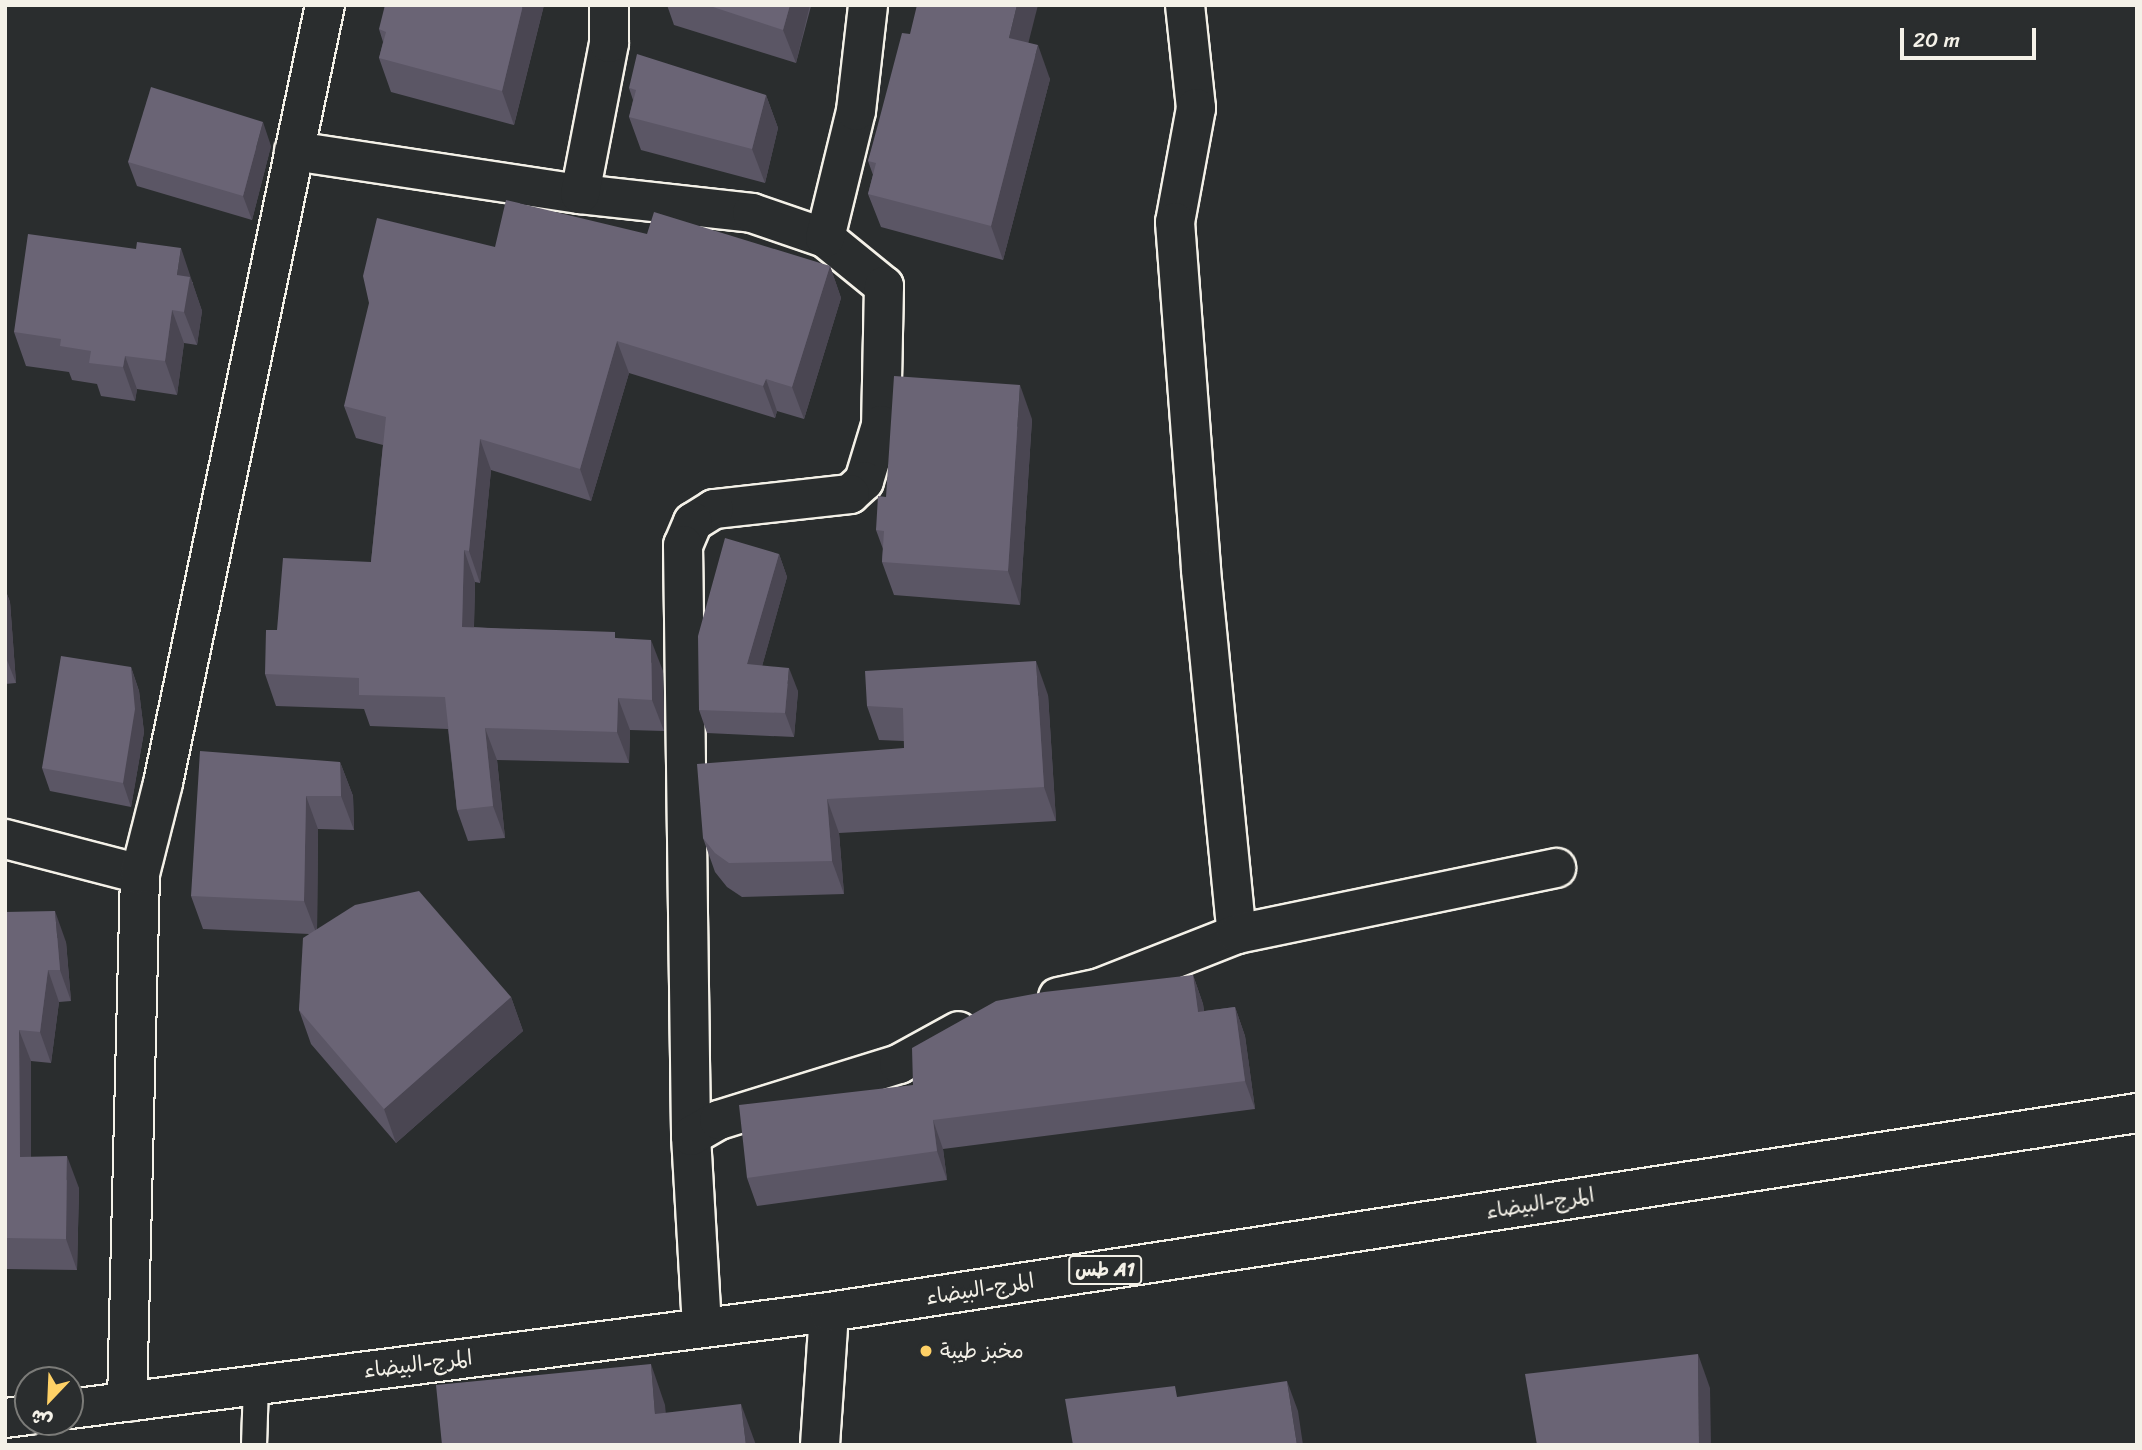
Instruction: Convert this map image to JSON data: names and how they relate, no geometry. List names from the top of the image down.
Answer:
{
  "streets": {
    "main road": ["المرج-البيضاء", "طس A1"]
  },
  "places": ["مخبز طيبة"],
  "scale_bar": "20 m",
  "north": "bottom left"
}
